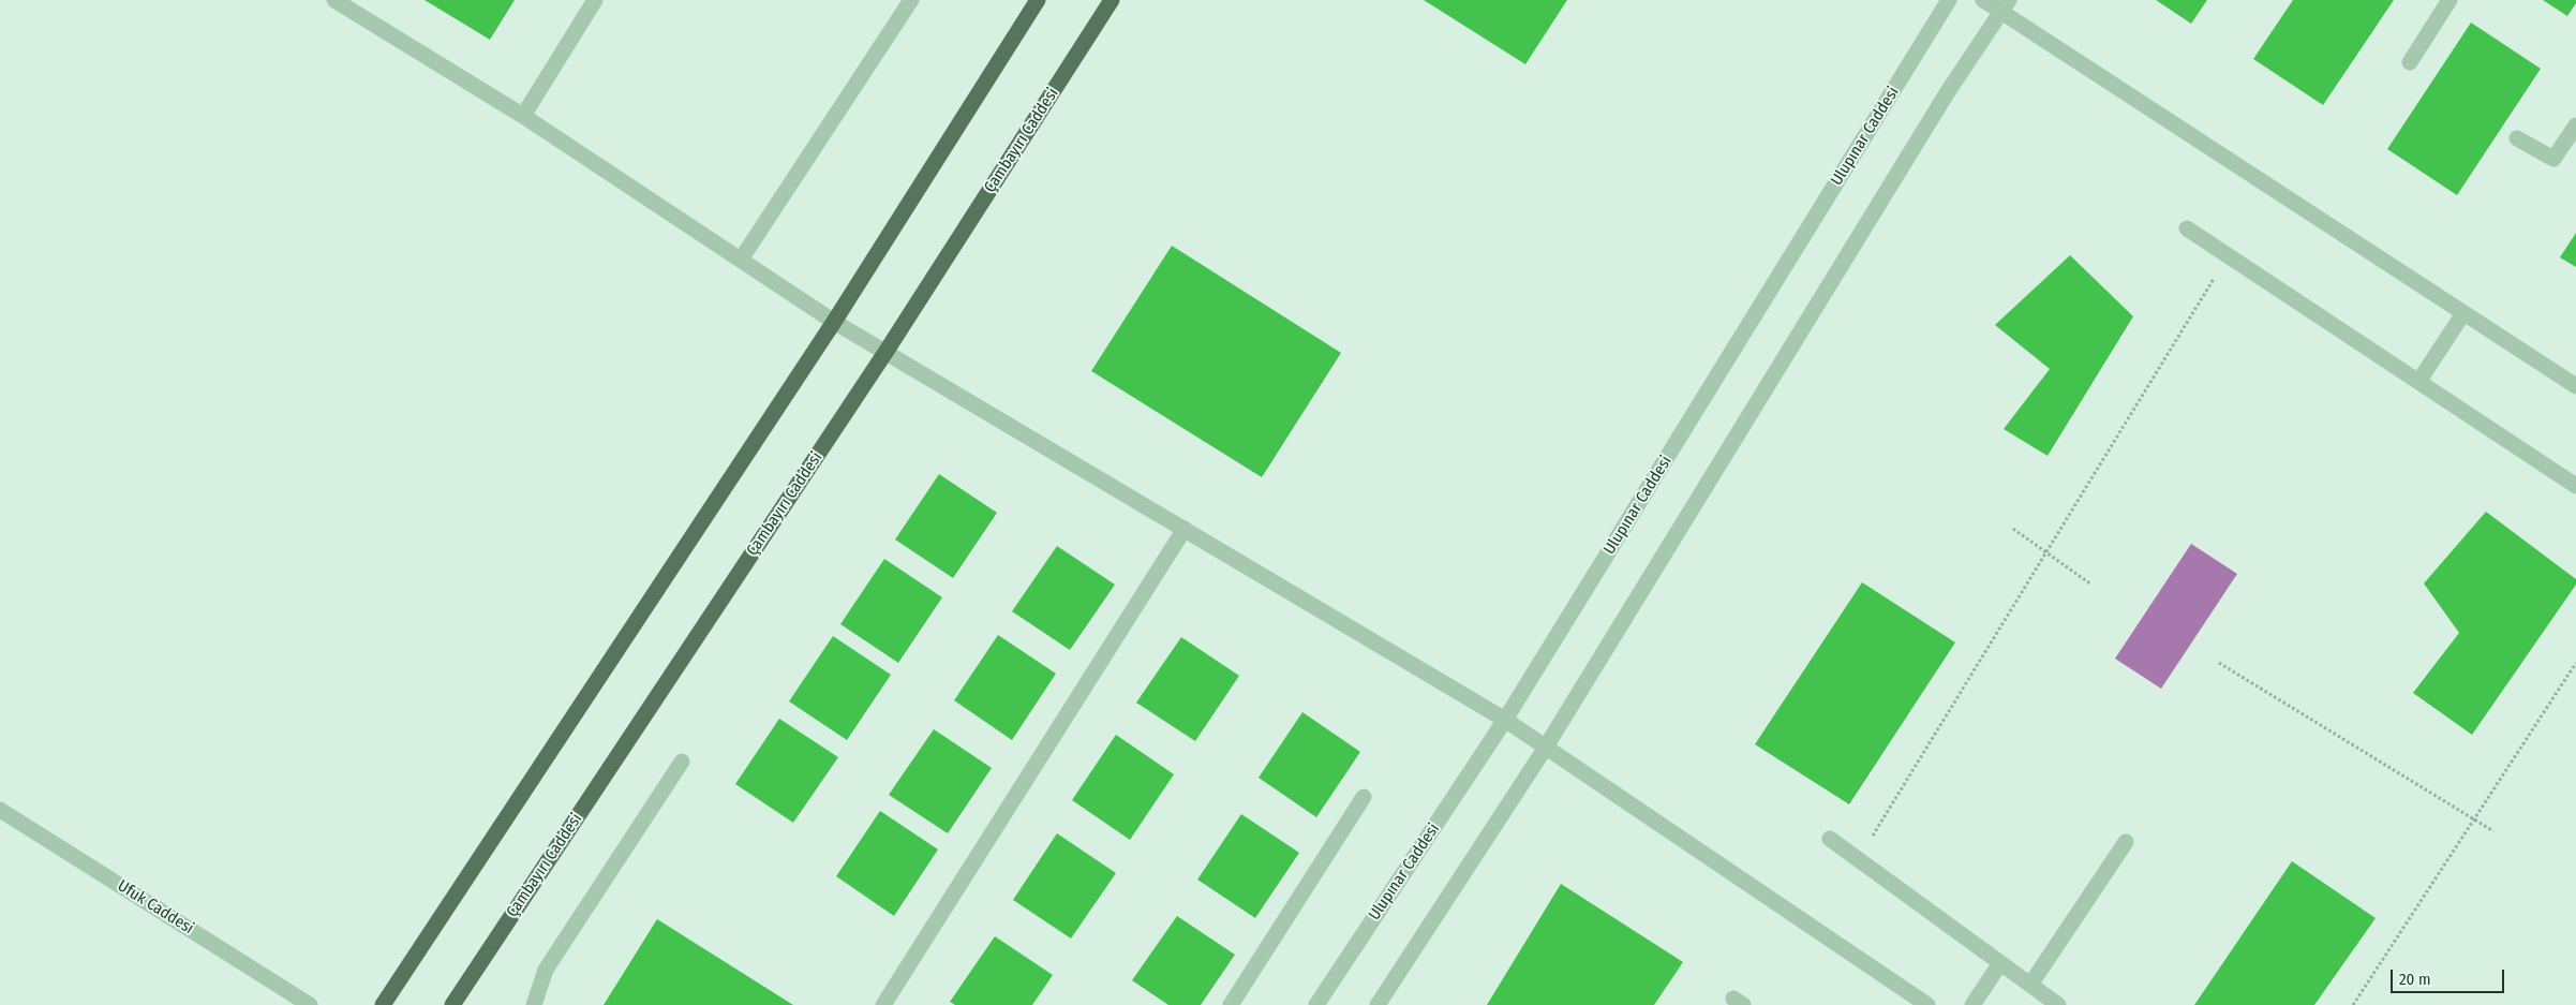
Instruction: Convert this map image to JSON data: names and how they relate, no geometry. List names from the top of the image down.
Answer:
{
  "streets": {
    "main road": ["Çambayırı Caddesi"],
    "street": ["Ulupınar Caddesi", "Ufuk Caddesi"]
  },
  "scale_bar": "20 m"
}
